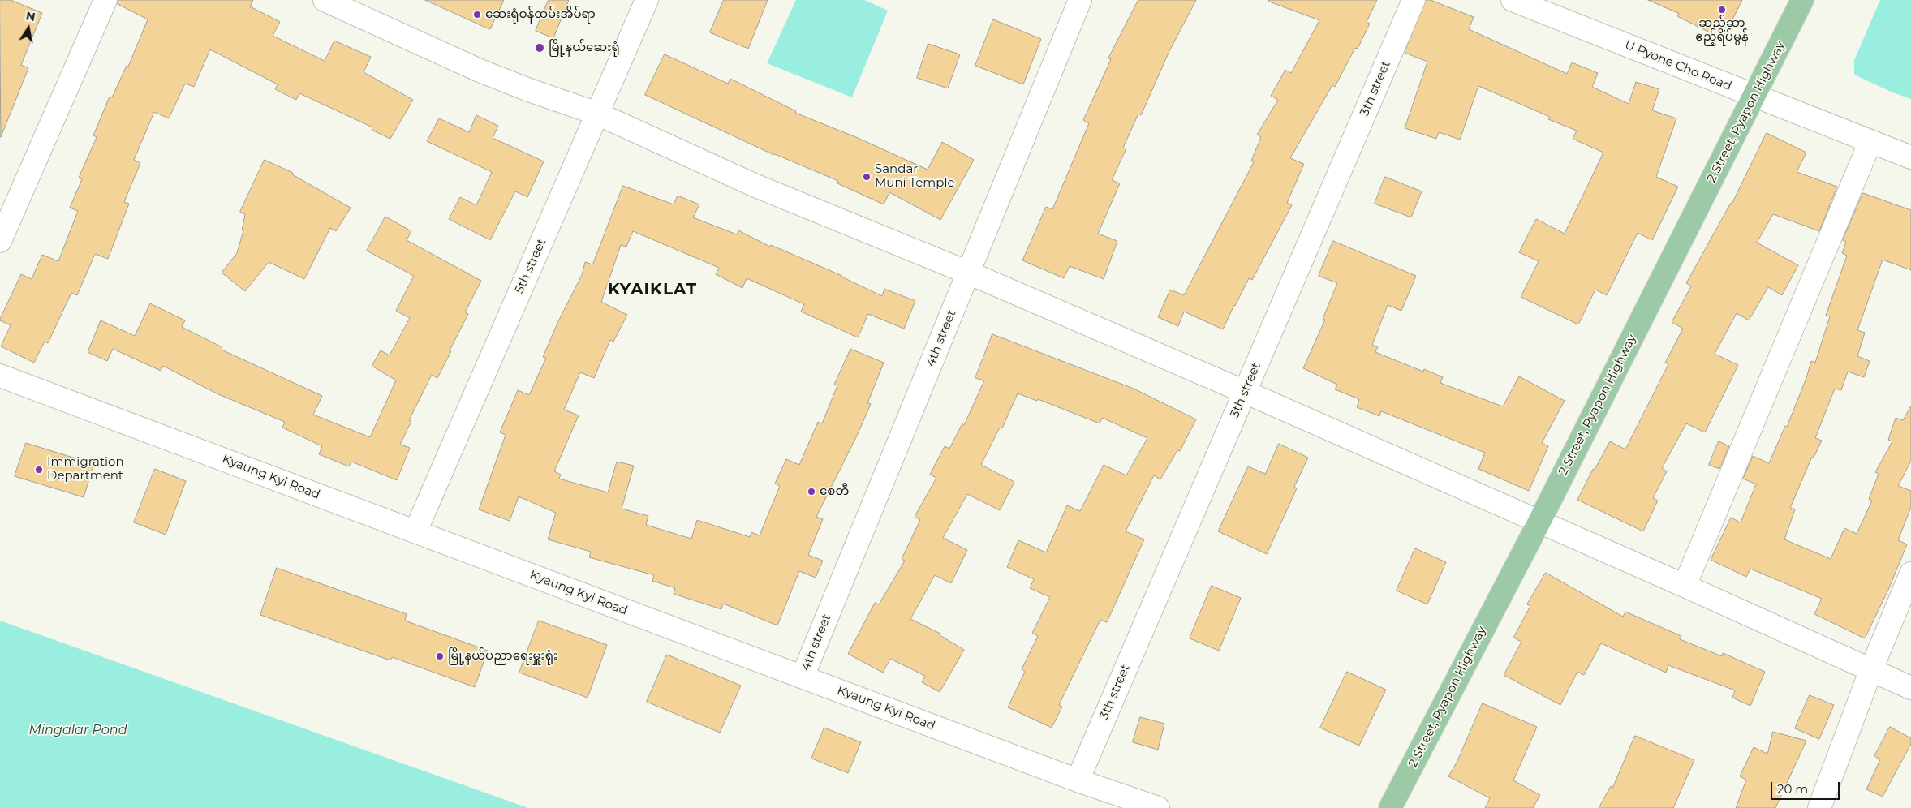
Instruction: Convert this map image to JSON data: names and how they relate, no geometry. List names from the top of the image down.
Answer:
{
  "streets": {
    "main road": ["2 Street, Pyapon Highway"],
    "street": [
      "U Pyone Cho Road",
      "3th street",
      "5th street",
      "4th street",
      "Kyaung Kyi Road"
    ]
  },
  "crossings": [
    ["U Pyone Cho Road", "2 Street, Pyapon Highway"],
    ["3th street", "Kyaung Kyi Road"],
    ["5th street", "Kyaung Kyi Road"],
    ["4th street", "Kyaung Kyi Road"]
  ],
  "districts": ["KYAIKLAT"],
  "water": ["Mingalar Pond"],
  "places": [
    "ဆည်ဆာ ဧည့်ရိပ်မွန်",
    "ဆေးရုံဝန်ထမ်းအိမ်ရာ",
    "မြို့နယ်ဆေးရုံ",
    "Sandar Muni Temple",
    "Immigration Department",
    "စေတီ",
    "မြို့နယ်ပညာရေးမှူးရုံး"
  ],
  "scale_bar": "20 m",
  "north": "top"
}
